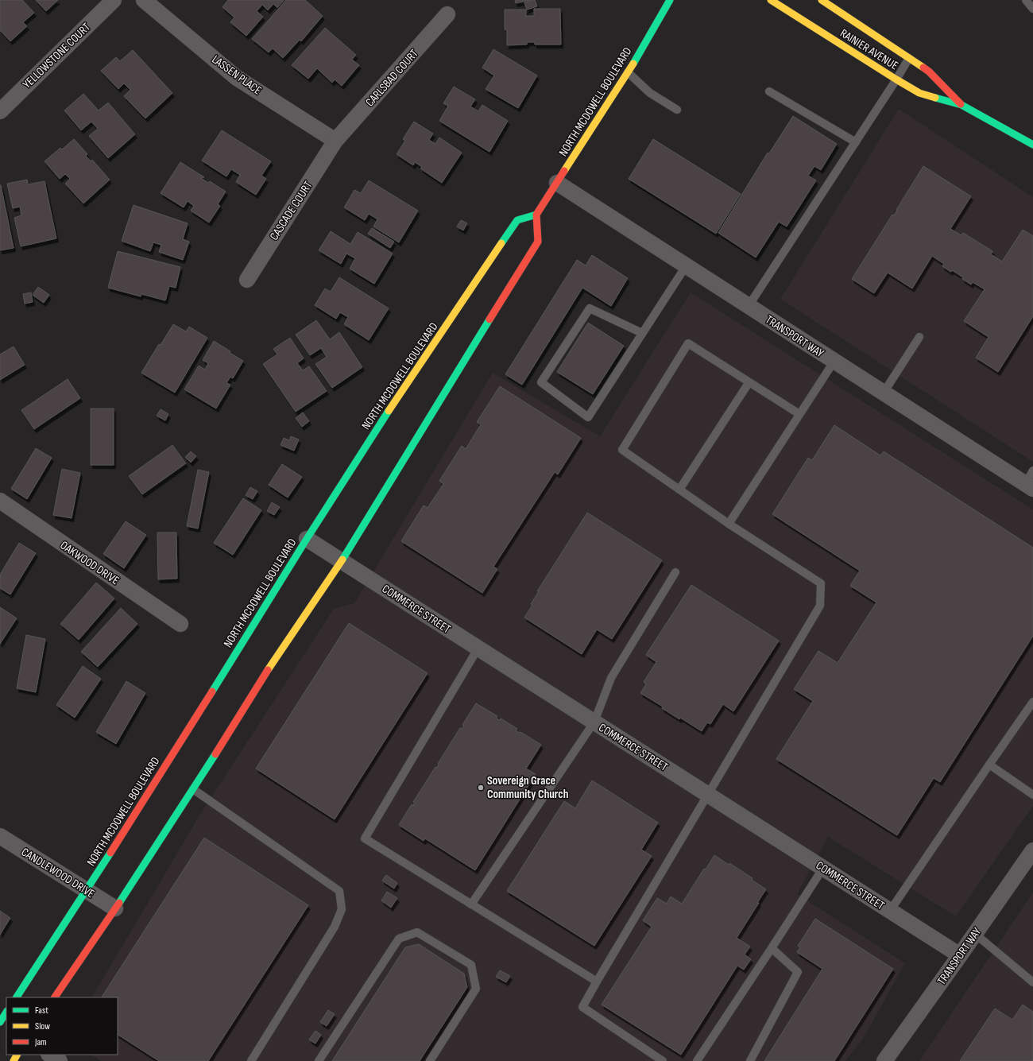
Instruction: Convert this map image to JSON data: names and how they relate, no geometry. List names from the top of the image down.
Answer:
{
  "streets": {
    "main road": ["RAINIER AVENUE", "NORTH MCDOWELL BOULEVARD"],
    "street": [
      "YELLOWSTONE COURT",
      "LASSEN PLACE",
      "CARLSBAD COURT",
      "CASCADE COURT",
      "TRANSPORT WAY",
      "OAKWOOD DRIVE",
      "COMMERCE STREET",
      "CANDLEWOOD DRIVE"
    ]
  },
  "crossings": [
    ["LASSEN PLACE", "CARLSBAD COURT"],
    ["LASSEN PLACE", "CASCADE COURT"],
    ["CARLSBAD COURT", "CASCADE COURT"],
    ["NORTH MCDOWELL BOULEVARD", "TRANSPORT WAY"],
    ["NORTH MCDOWELL BOULEVARD", "COMMERCE STREET"],
    ["NORTH MCDOWELL BOULEVARD", "CANDLEWOOD DRIVE"],
    ["TRANSPORT WAY", "COMMERCE STREET"]
  ],
  "places": ["Sovereign Grace Community Church"],
  "legend": ["Fast", "Slow", "Jam"]
}
